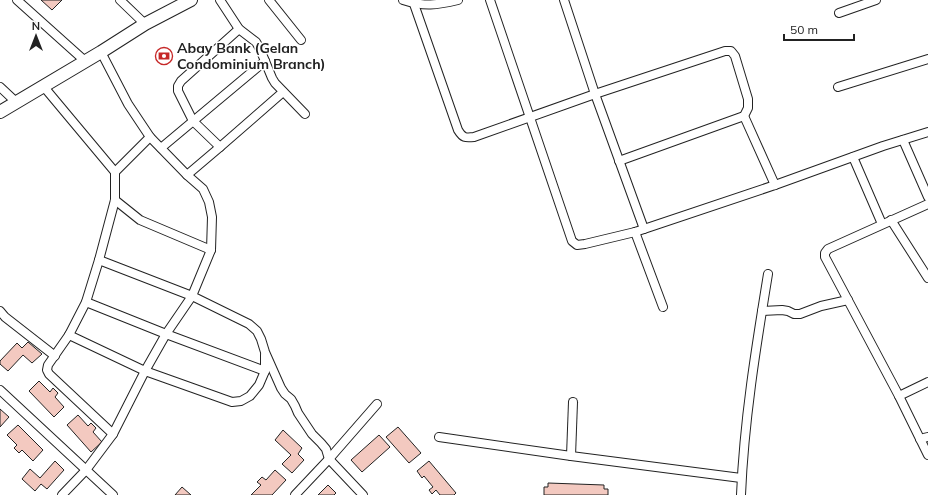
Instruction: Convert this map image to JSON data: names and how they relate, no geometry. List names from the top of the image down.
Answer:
{
  "places": {
    "bank": ["Abay Bank (Gelan Condominium Branch)"]
  },
  "scale_bar": "50 m",
  "north": "top"
}
